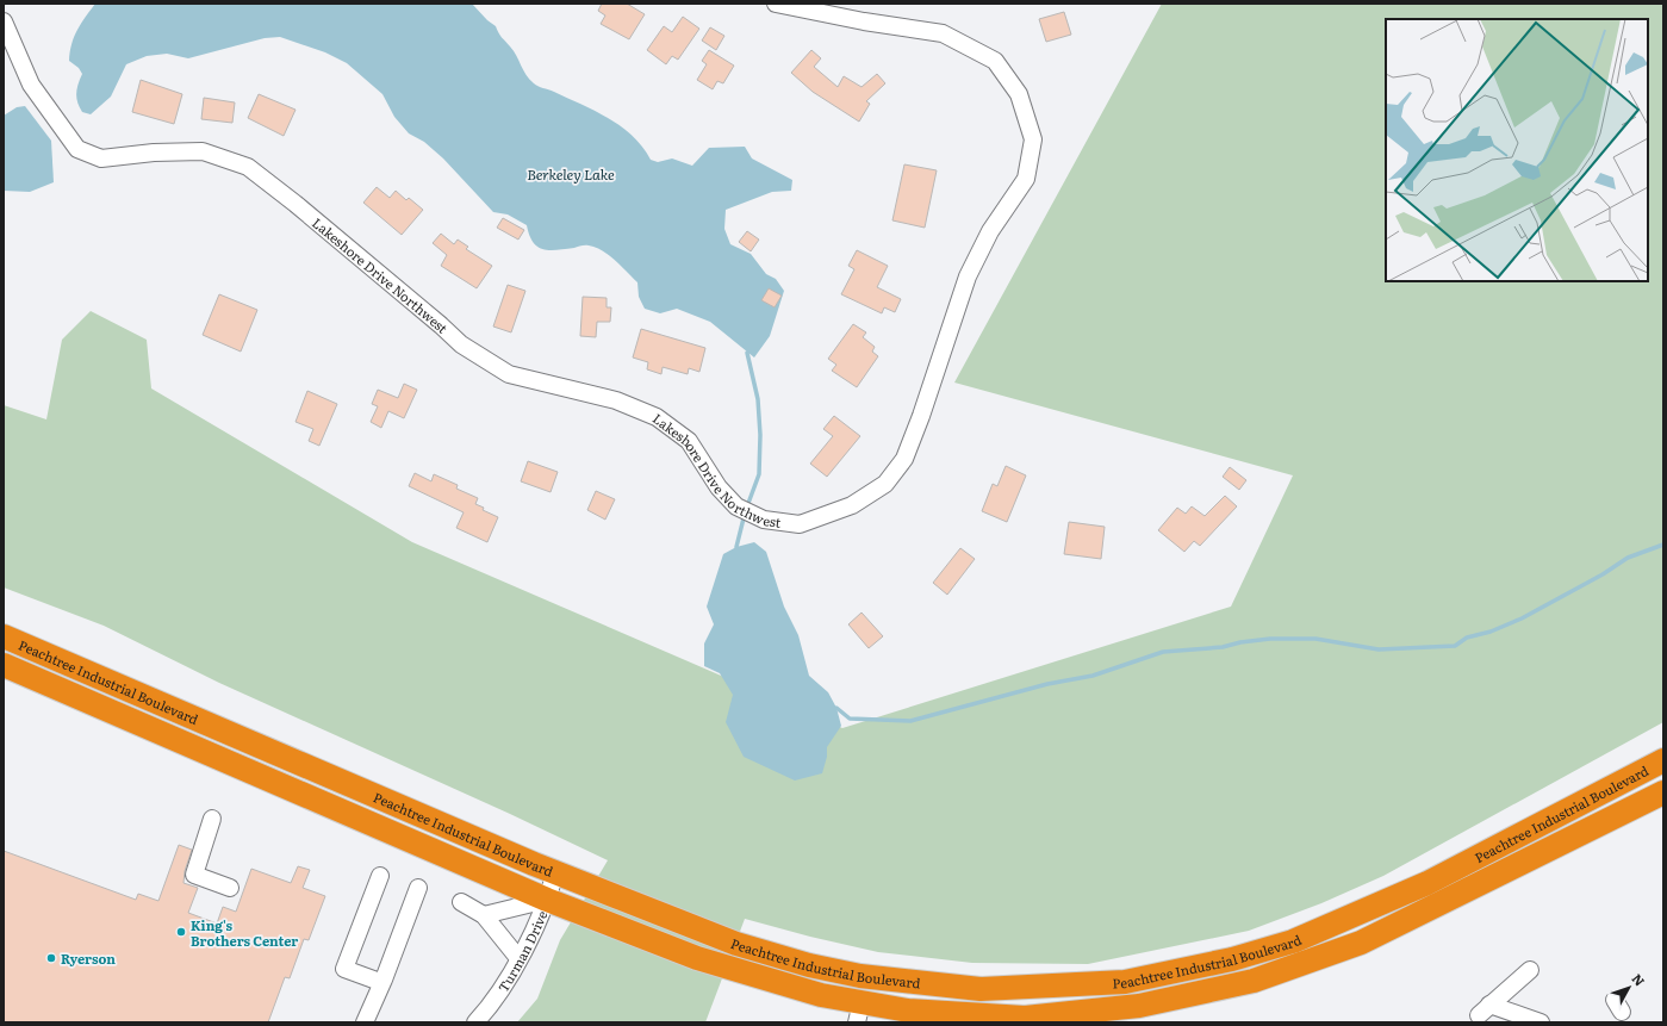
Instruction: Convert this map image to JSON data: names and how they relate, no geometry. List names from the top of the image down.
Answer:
{
  "streets": {
    "highway": ["Peachtree Industrial Boulevard"],
    "street": ["Lakeshore Drive Northwest", "Turman Drive"]
  },
  "crossings": [
    ["Peachtree Industrial Boulevard", "Turman Drive"]
  ],
  "water": ["Berkeley Lake"],
  "places": ["King's Brothers Center", "Ryerson"],
  "north": "top right"
}
